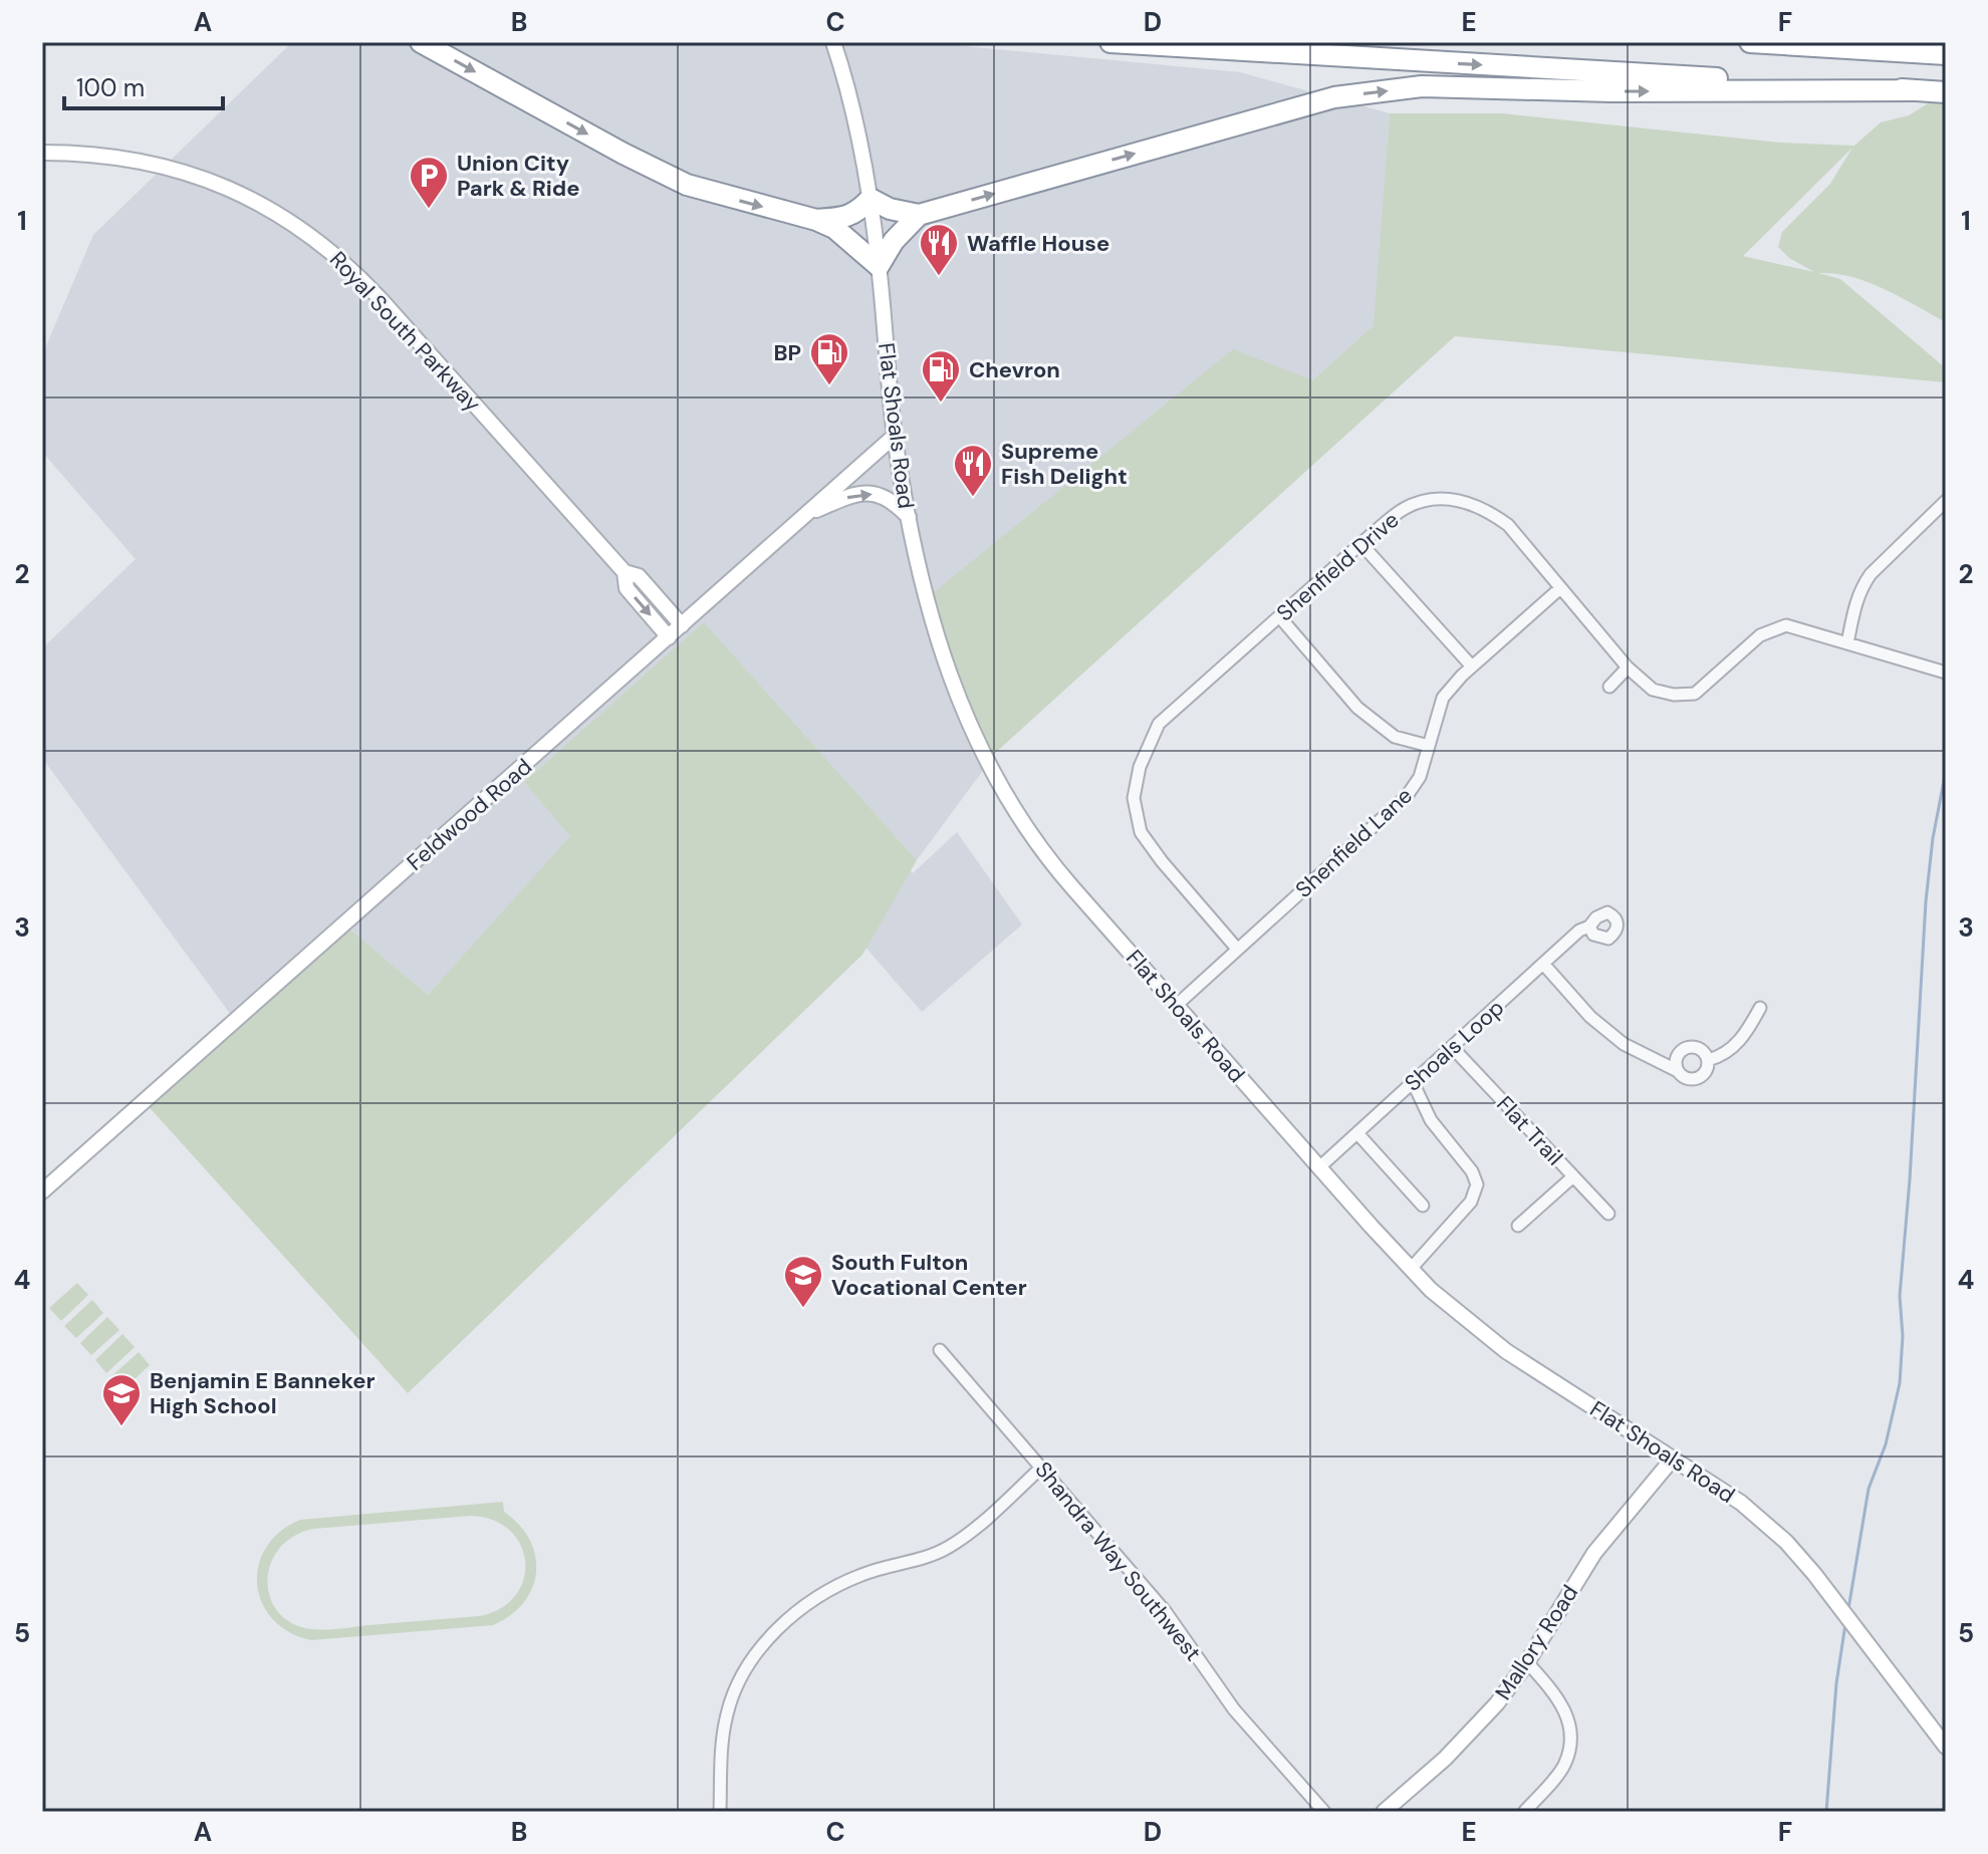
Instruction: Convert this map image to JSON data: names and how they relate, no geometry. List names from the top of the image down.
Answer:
{
  "streets": {
    "street": [
      "Royal South Parkway",
      "Flat Shoals Road",
      "Shenfield Drive",
      "Feldwood Road",
      "Shenfield Lane",
      "Shoals Loop",
      "Flat Trail",
      "Shandra Way Southwest",
      "Mallory Road"
    ]
  },
  "crossings": [
    ["Royal South Parkway", "Feldwood Road"],
    ["Flat Shoals Road", "Feldwood Road"],
    ["Flat Shoals Road", "Shenfield Lane"],
    ["Flat Shoals Road", "Shoals Loop"],
    ["Flat Shoals Road", "Mallory Road"],
    ["Shenfield Drive", "Shenfield Lane"],
    ["Shoals Loop", "Flat Trail"]
  ],
  "places": {
    "parking": ["Union City Park & Ride"],
    "restaurant": ["Waffle House", "Supreme Fish Delight"],
    "fuel station": ["BP", "Chevron"],
    "school or university": ["South Fulton Vocational Center", "Benjamin E Banneker High School"]
  },
  "scale_bar": "100 m",
  "grid": {
    "columns": [
      "A",
      "B",
      "C",
      "D",
      "E",
      "F"
    ],
    "rows": [
      "1",
      "2",
      "3",
      "4",
      "5"
    ]
  }
}
